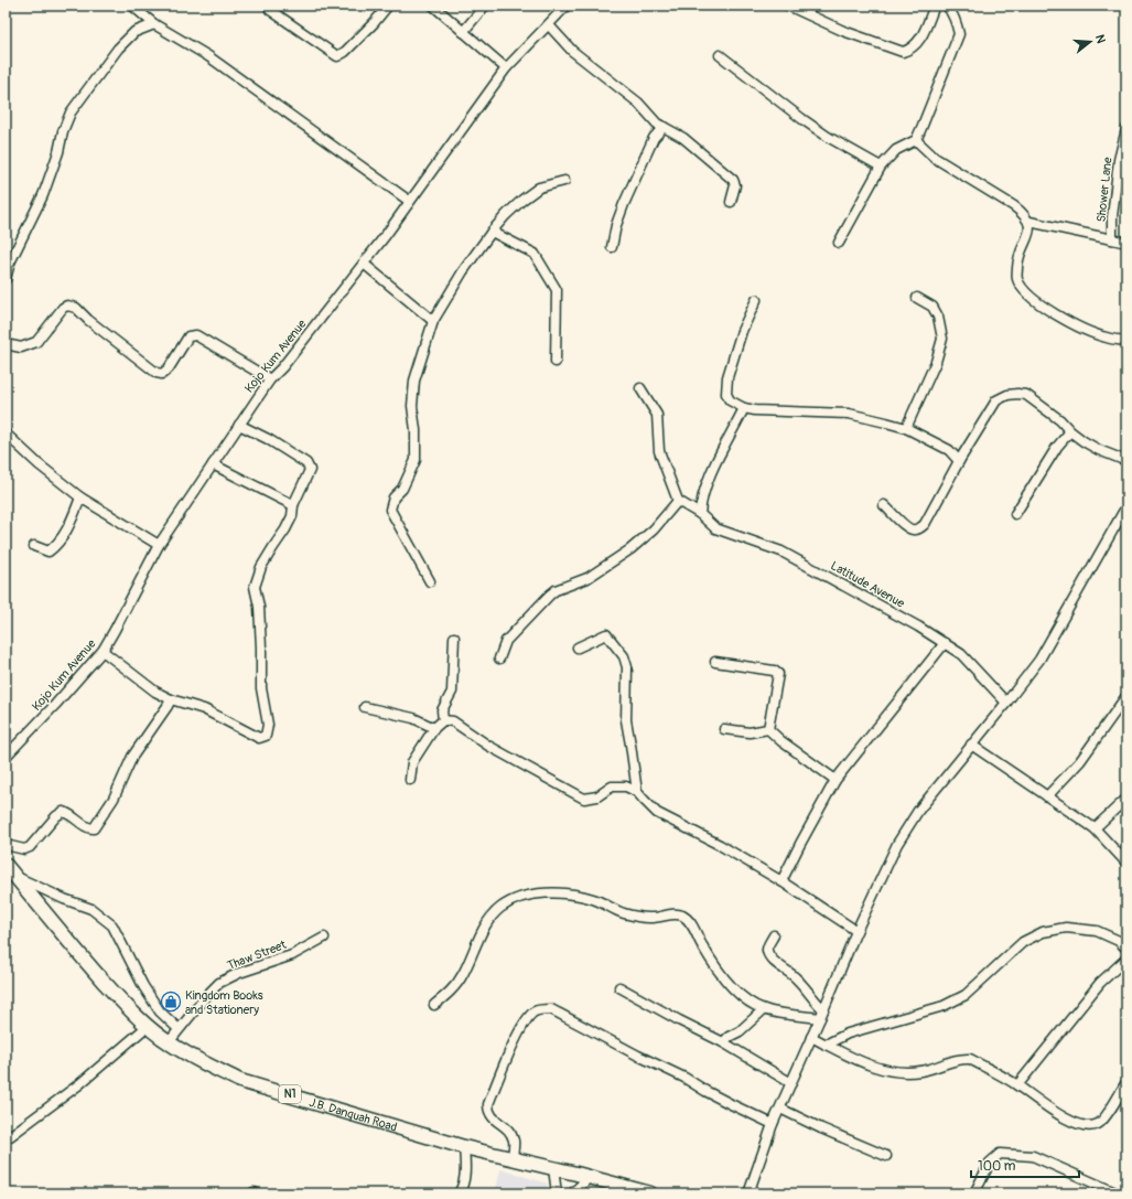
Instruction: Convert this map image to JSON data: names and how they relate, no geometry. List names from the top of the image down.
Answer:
{
  "streets": {
    "highway": ["N1", "J.B. Danquah Road"],
    "street": [
      "Shower Lane",
      "Kojo Kum Avenue",
      "Latitude Avenue",
      "Thaw Street"
    ]
  },
  "crossings": [
    ["Thaw Street", "J.B. Danquah Road"]
  ],
  "places": {
    "shop": ["Kingdom Books and Stationery"]
  },
  "scale_bar": "100 m",
  "north": "right"
}
